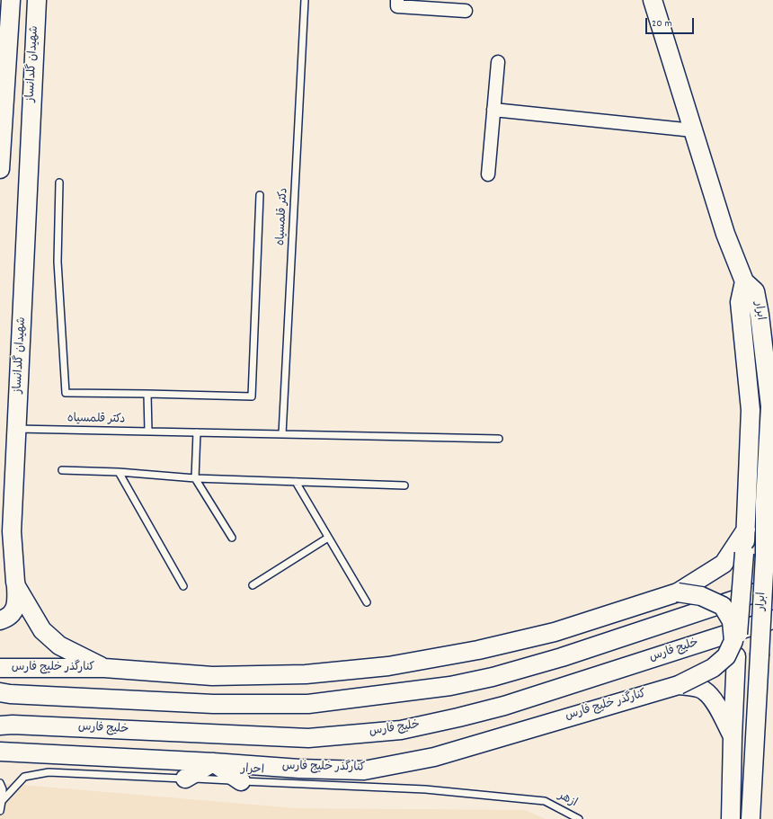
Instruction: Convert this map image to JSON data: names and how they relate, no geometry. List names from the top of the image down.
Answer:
{
  "streets": {
    "street": [
      "شهیدان گلدانساز",
      "ابرار",
      "خلیج فارس",
      "کنارگذر خلیج فارس"
    ],
    "lane": ["دکتر قلمسیاه", "احرار", "ازهر"]
  },
  "crossings": [
    ["شهیدان گلدانساز", "دکتر قلمسیاه"],
    ["شهیدان گلدانساز", "کنارگذر خلیج فارس"],
    ["احرار", "ازهر"]
  ],
  "scale_bar": "20 m"
}
